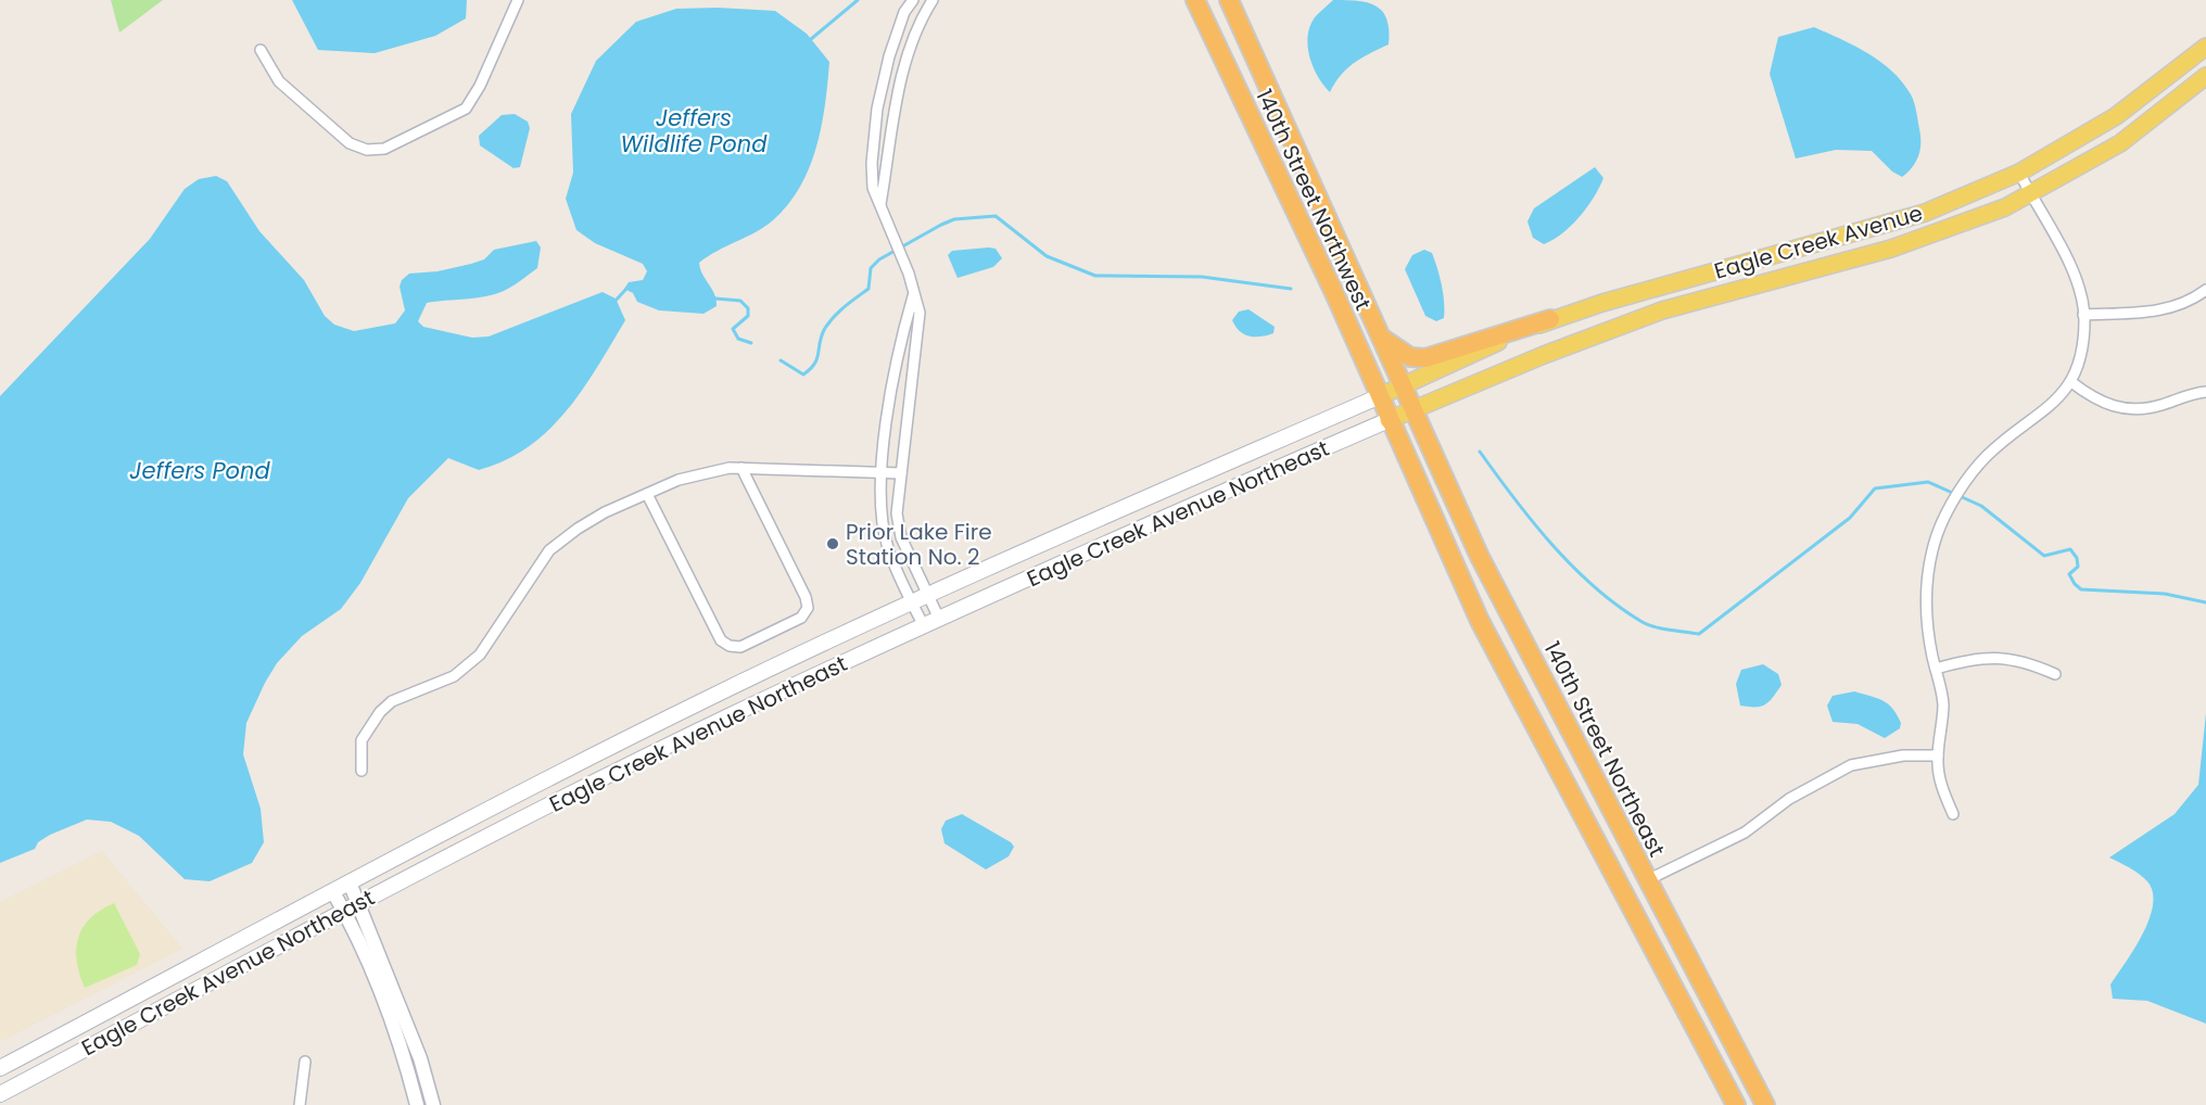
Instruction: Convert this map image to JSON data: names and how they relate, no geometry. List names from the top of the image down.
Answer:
{
  "streets": {
    "highway": ["140th Street Northwest", "140th Street Northeast"],
    "main road": ["Eagle Creek Avenue", "Eagle Creek Avenue Northeast"]
  },
  "crossings": [
    ["140th Street Northwest", "Eagle Creek Avenue"],
    ["140th Street Northwest", "Eagle Creek Avenue Northeast"],
    ["140th Street Northwest", "140th Street Northeast"],
    ["Eagle Creek Avenue", "Eagle Creek Avenue Northeast"],
    ["Eagle Creek Avenue", "140th Street Northeast"],
    ["Eagle Creek Avenue Northeast", "140th Street Northeast"]
  ],
  "water": ["Jeffers Wildlife Pond", "Jeffers Pond"],
  "places": ["Prior Lake Fire Station No. 2"]
}
